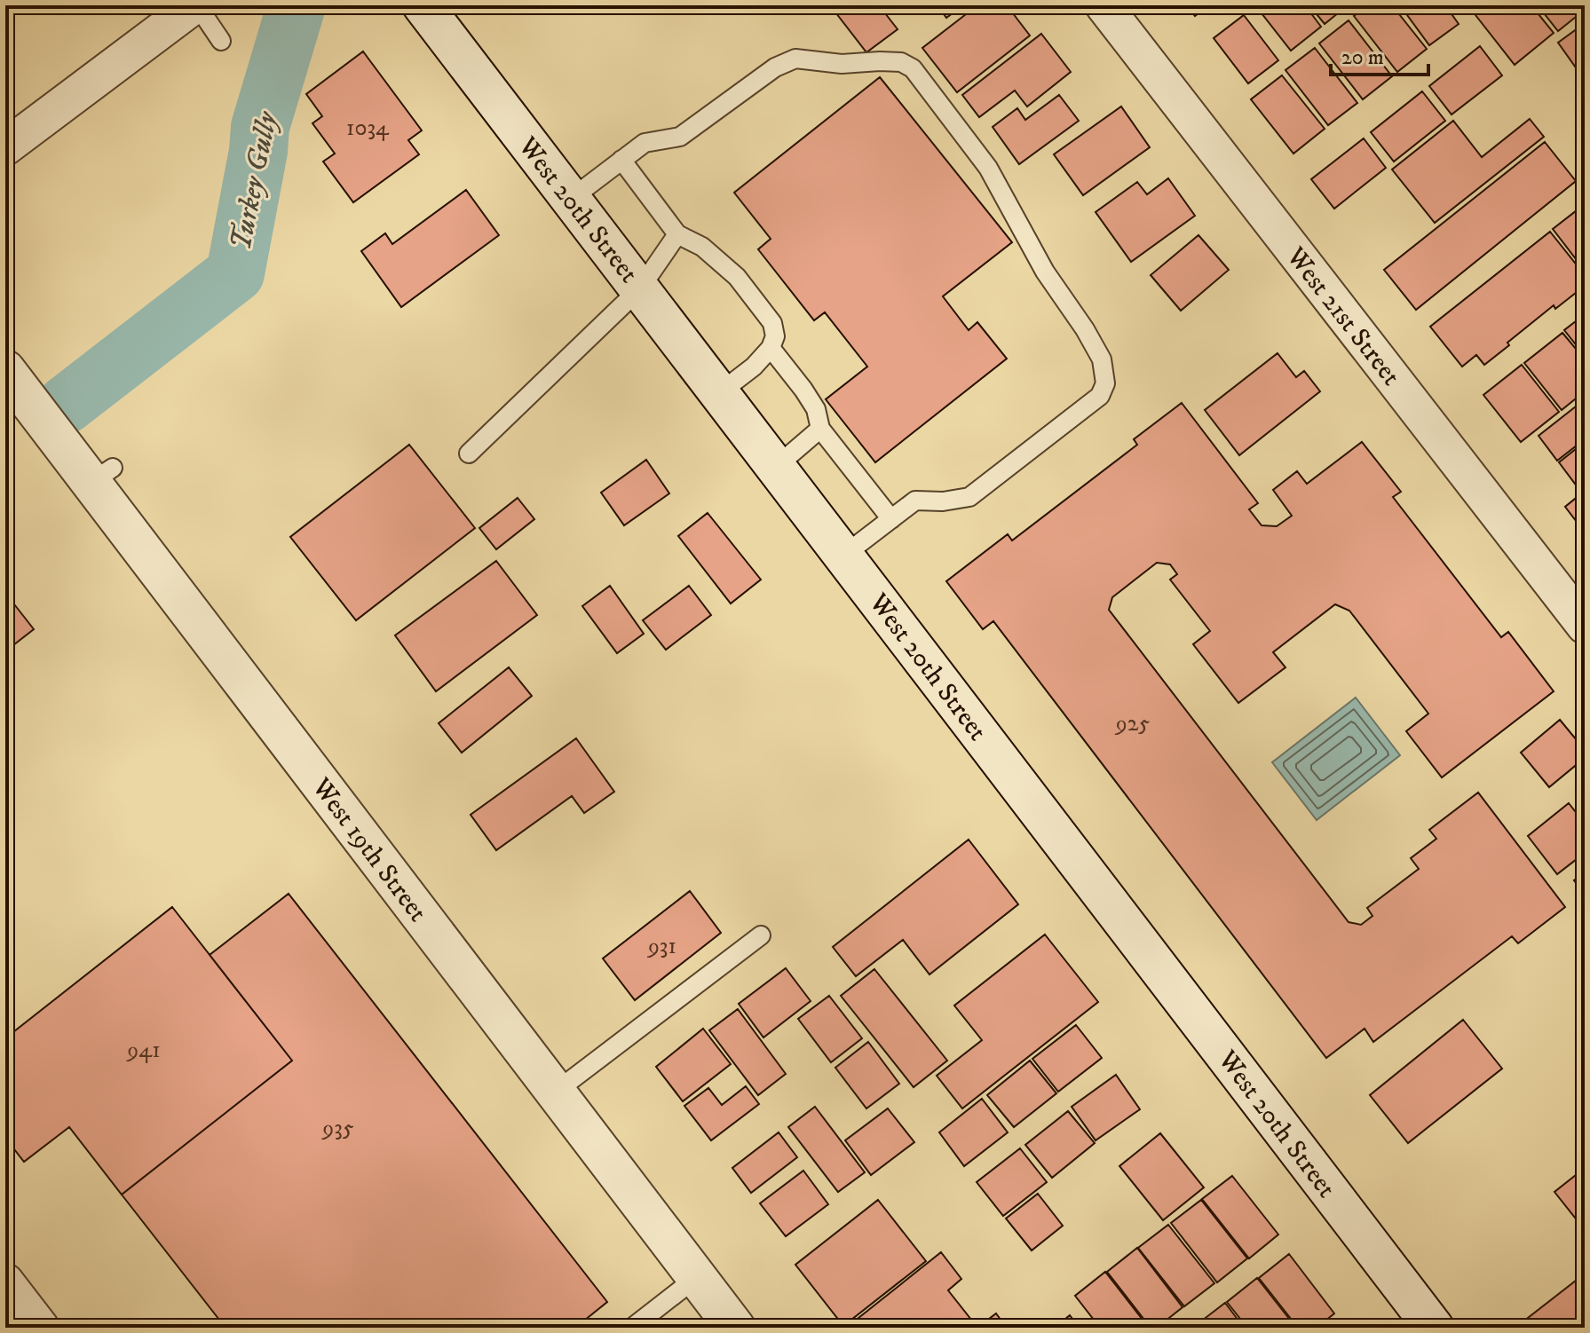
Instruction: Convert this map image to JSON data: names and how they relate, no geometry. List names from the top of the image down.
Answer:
{
  "streets": {
    "main road": ["West 20th Street", "West 19th Street"],
    "street": ["West 21st Street"]
  },
  "water": ["Turkey Gully"],
  "house_numbers": [
    "1034",
    "925",
    "931",
    "941",
    "935"
  ],
  "scale_bar": "20 m"
}
